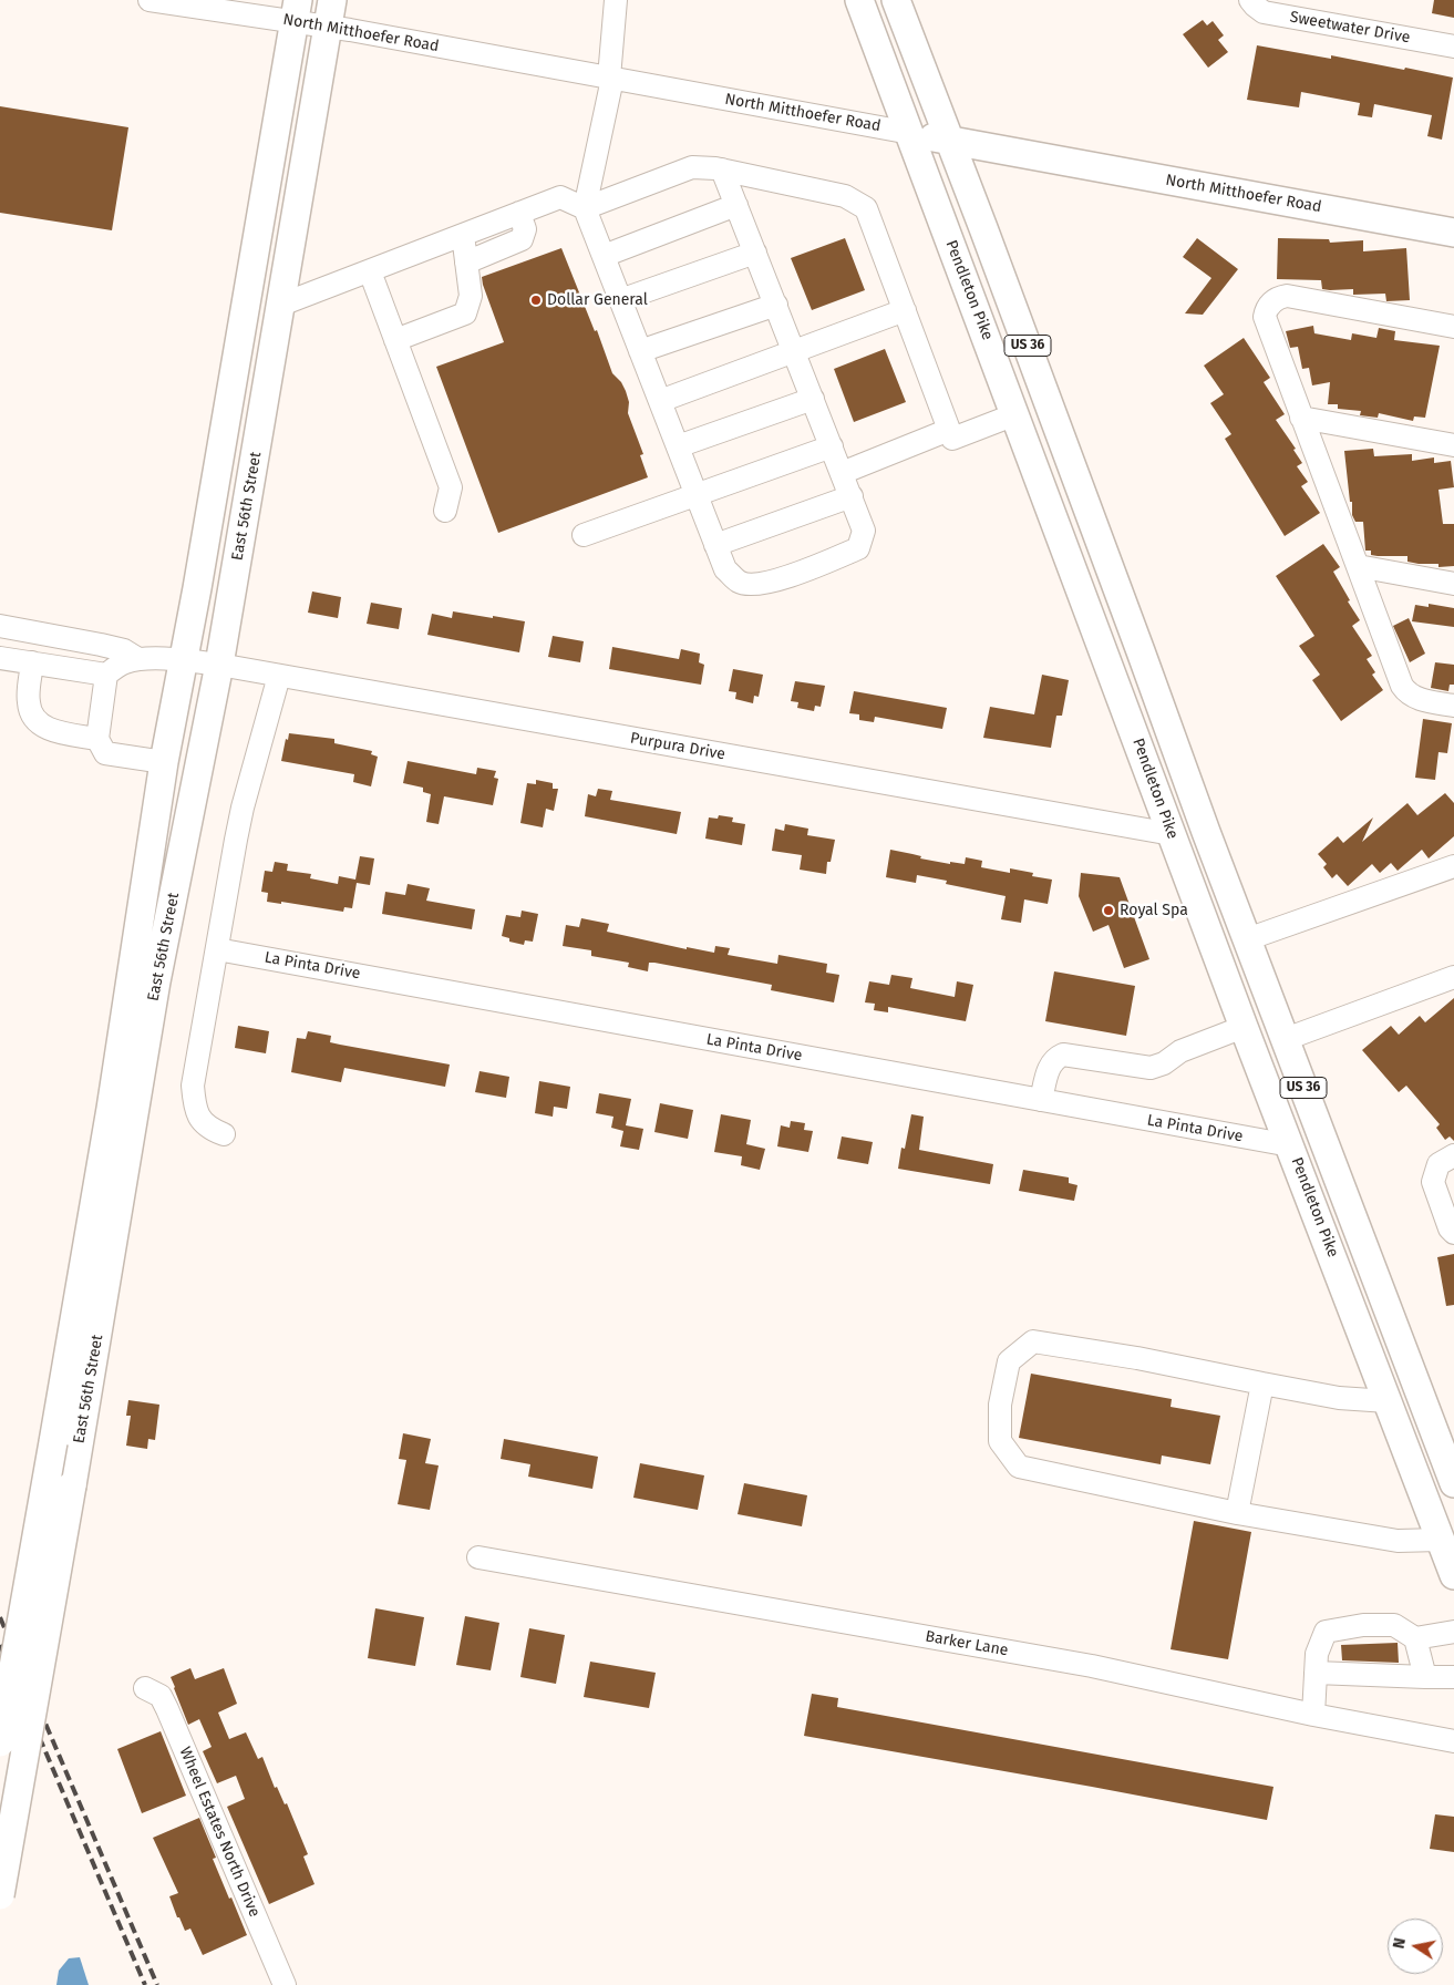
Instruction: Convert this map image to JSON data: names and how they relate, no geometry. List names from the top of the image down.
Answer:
{
  "streets": {
    "main road": [
      "North Mitthoefer Road",
      "Pendleton Pike",
      "US 36",
      "East 56th Street"
    ],
    "street": [
      "Sweetwater Drive",
      "Purpura Drive",
      "La Pinta Drive",
      "Barker Lane",
      "Wheel Estates North Drive"
    ]
  },
  "crossings": [
    ["North Mitthoefer Road", "Pendleton Pike"],
    ["North Mitthoefer Road", "East 56th Street"],
    ["Pendleton Pike", "Purpura Drive"],
    ["Pendleton Pike", "La Pinta Drive"],
    ["East 56th Street", "Purpura Drive"]
  ],
  "places": ["Dollar General", "Royal Spa"],
  "north": "left"
}
